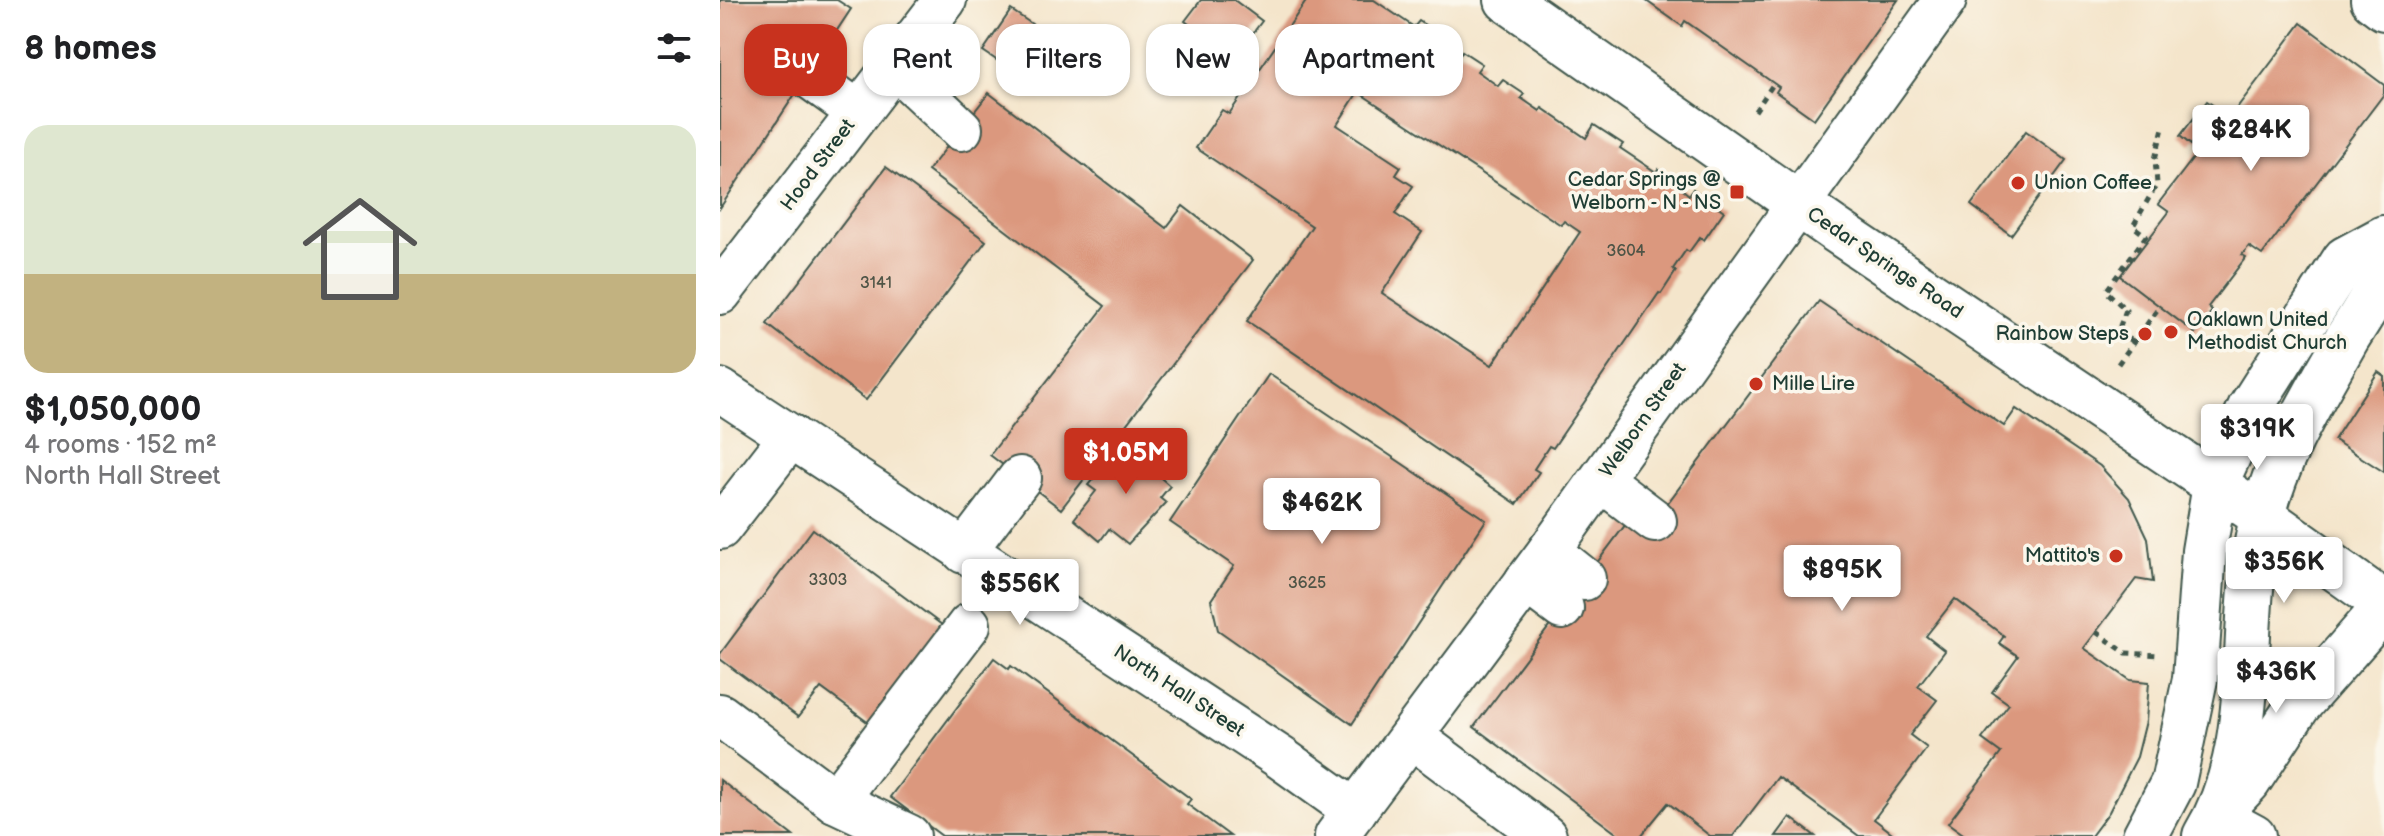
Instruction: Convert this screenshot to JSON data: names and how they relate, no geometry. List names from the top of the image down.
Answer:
{
  "streets": {
    "main road": ["Cedar Springs Road"],
    "street": ["Hood Street", "Welborn Street", "North Hall Street"]
  },
  "crossings": [
    ["Cedar Springs Road", "Welborn Street"],
    ["Welborn Street", "North Hall Street"]
  ],
  "places": {
    "other": [
      "Union Coffee",
      "Oaklawn United Methodist Church",
      "Rainbow Steps",
      "Mille Lire",
      "Mattito's"
    ],
    "transit": ["Cedar Springs @ Welborn - N - NS"]
  },
  "house_numbers": [
    "3604",
    "3141",
    "3303",
    "3625"
  ],
  "page": {
    "heading": "8 homes",
    "chip": [
      "Buy",
      "Rent",
      "Filters",
      "New",
      "Apartment"
    ],
    "list": [
      {
        "name": "$1,050,000",
        "note": "4 rooms · 152 m² · North Hall Street"
      }
    ],
    "price": [
      "$284K",
      "$319K",
      "$1.05M",
      "$462K",
      "$356K",
      "$895K",
      "$556K",
      "$436K"
    ]
  }
}
